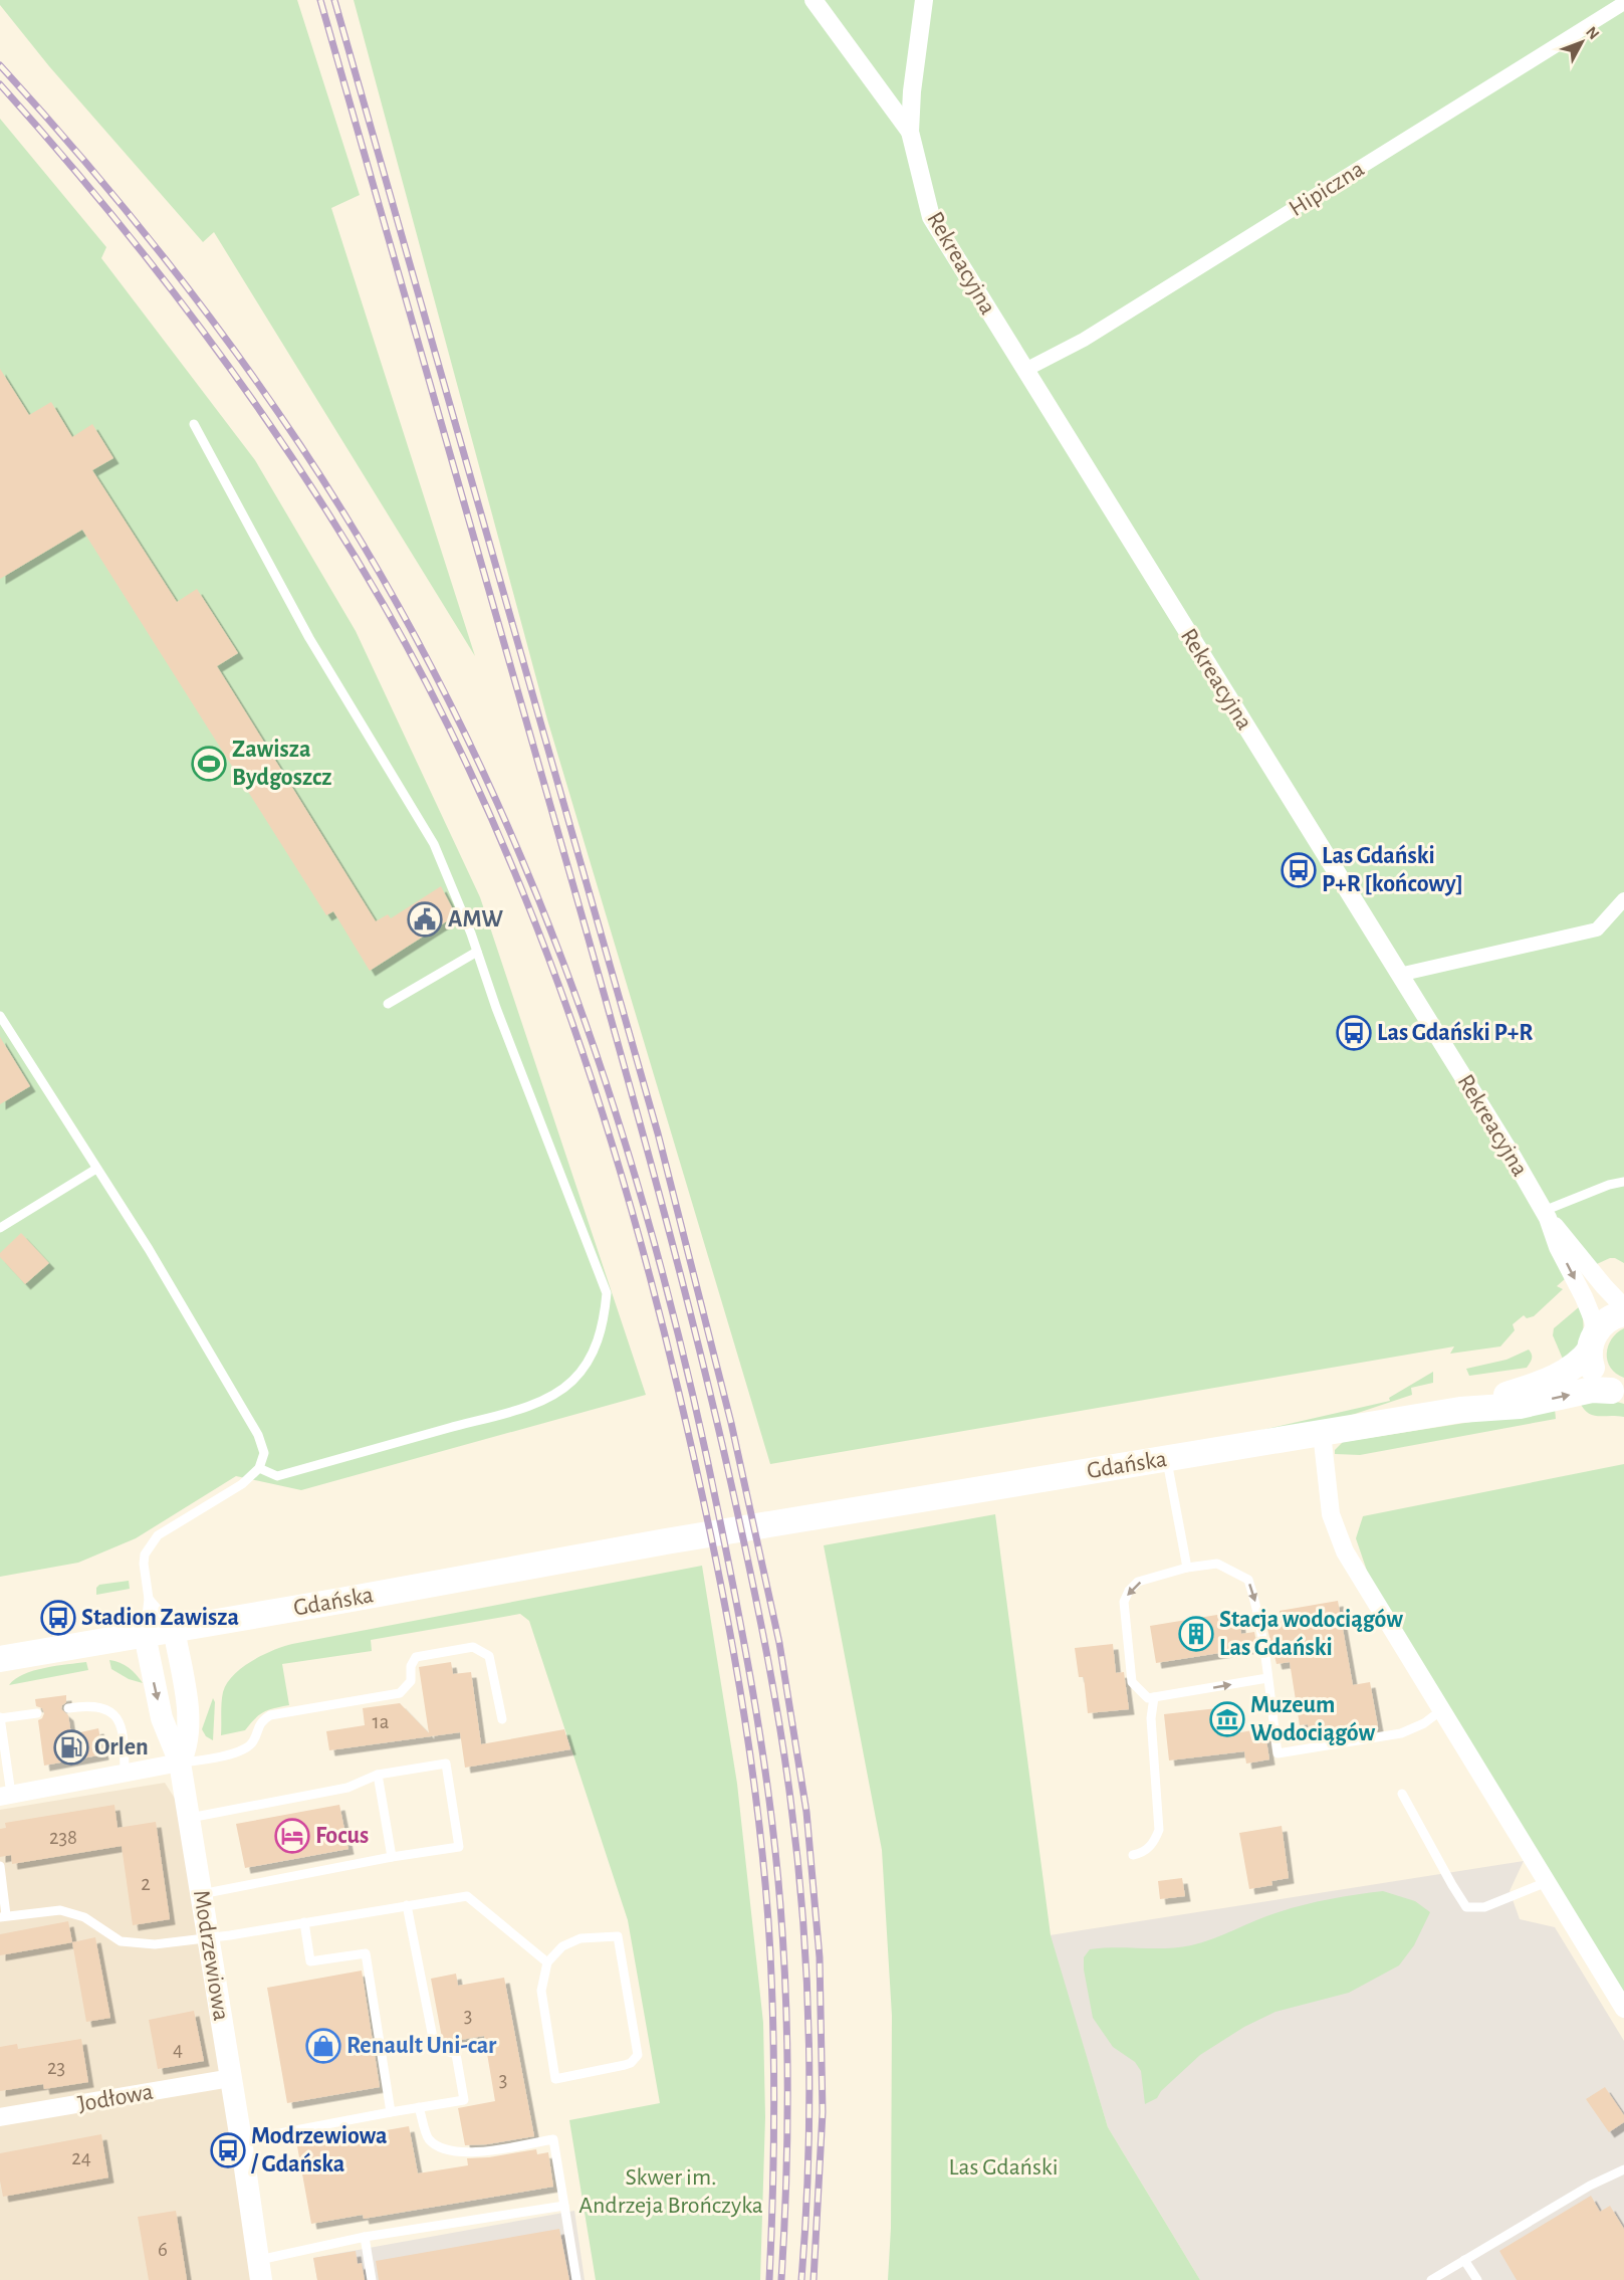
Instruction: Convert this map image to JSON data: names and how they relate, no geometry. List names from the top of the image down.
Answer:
{
  "streets": {
    "main road": ["Gdańska"],
    "street": [
      "Hipiczna",
      "Rekreacyjna",
      "Modrzewiowa",
      "Jodłowa"
    ]
  },
  "crossings": [
    ["Hipiczna", "Rekreacyjna"],
    ["Rekreacyjna", "Gdańska"],
    ["Gdańska", "Modrzewiowa"],
    ["Modrzewiowa", "Jodłowa"]
  ],
  "parks": ["Las Gdański", "Skwer im. Andrzeja Brończyka"],
  "places": {
    "sports": ["Zawisza Bydgoszcz"],
    "bus stop": [
      "Las Gdański P+R [końcowy]",
      "Las Gdański P+R",
      "Stadion Zawisza",
      "Modrzewiowa / Gdańska"
    ],
    "public building": ["AMW"],
    "building": ["Stacja wodociągów Las Gdański"],
    "museum": ["Muzeum Wodociągów"],
    "fuel station": ["Orlen"],
    "hotel": ["Focus"],
    "shop": ["Renault Uni-car"]
  },
  "house_numbers": [
    "1a",
    "238",
    "2",
    "3",
    "4",
    "23",
    "3",
    "24",
    "6"
  ],
  "north": "top right"
}
